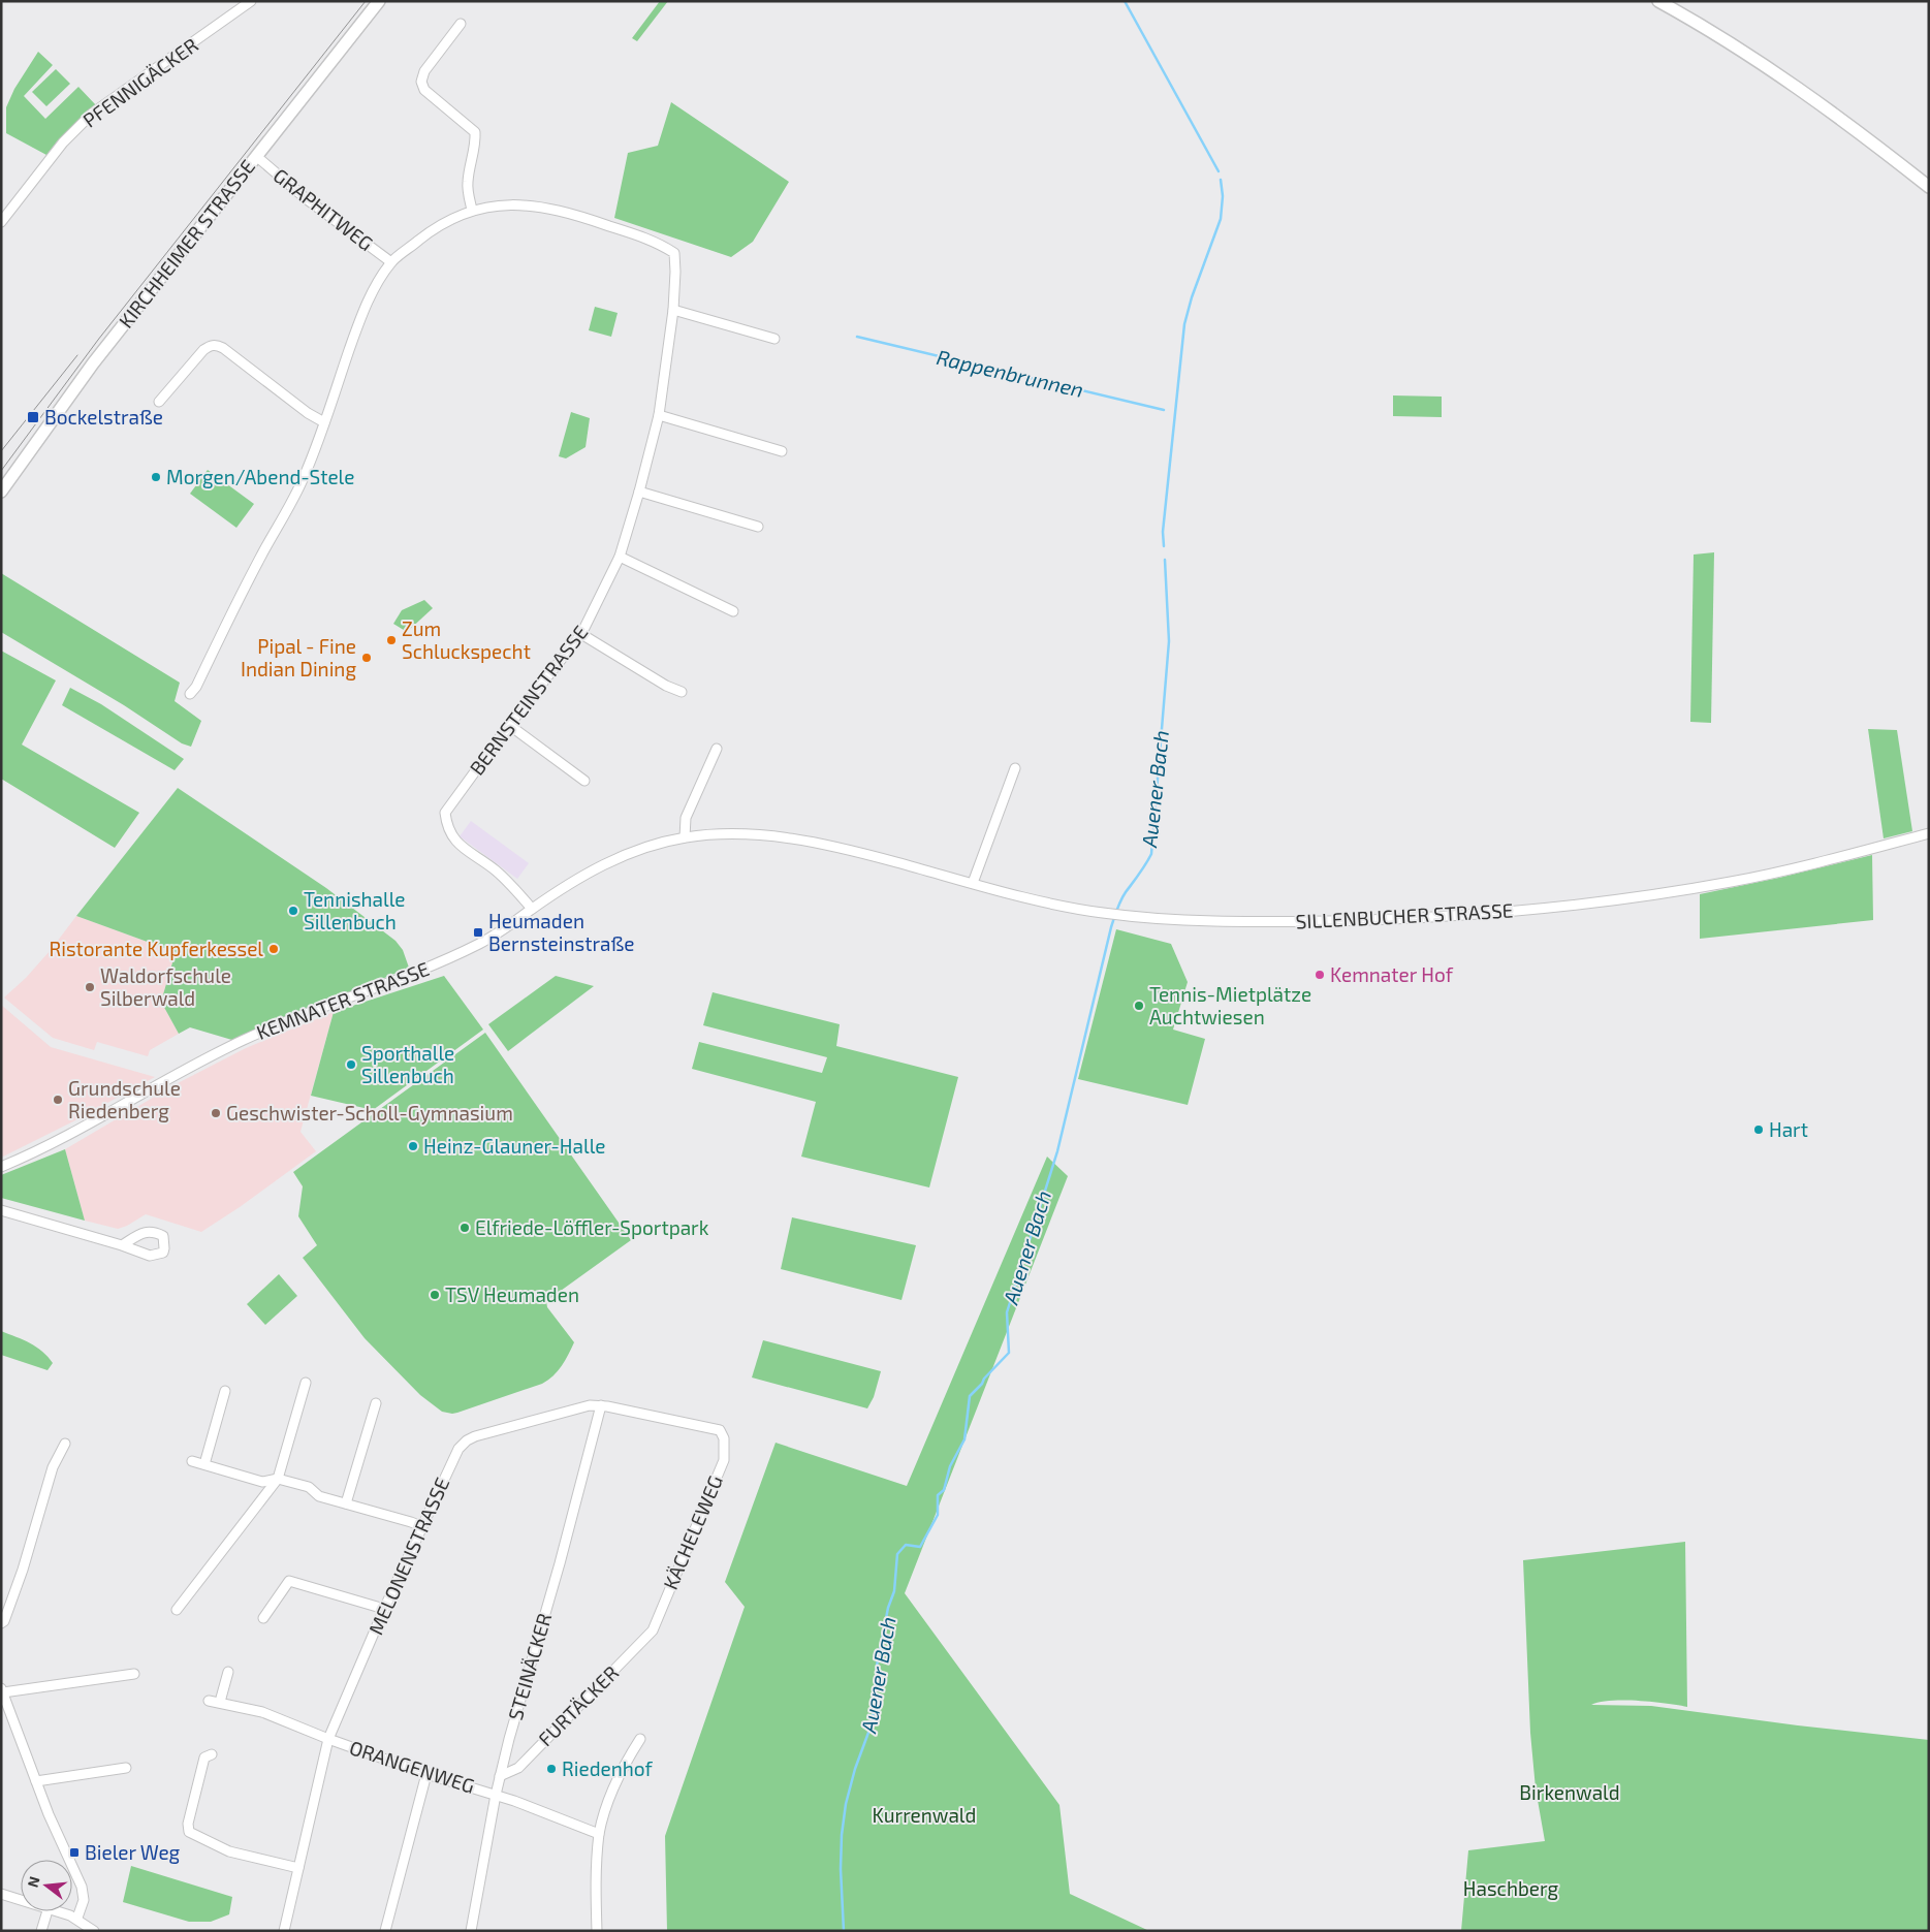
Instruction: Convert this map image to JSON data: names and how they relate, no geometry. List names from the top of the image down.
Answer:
{
  "streets": {
    "main road": ["KIRCHHEIMER STRASSE"],
    "street": [
      "PFENNIGÄCKER",
      "GRAPHITWEG",
      "BERNSTEINSTRASSE",
      "SILLENBUCHER STRASSE",
      "KEMNATER STRASSE",
      "KÄCHELEWEG",
      "MELONENSTRASSE",
      "STEINÄCKER",
      "FURTÄCKER",
      "ORANGENWEG"
    ]
  },
  "crossings": [
    ["GRAPHITWEG", "KIRCHHEIMER STRASSE"],
    ["GRAPHITWEG", "BERNSTEINSTRASSE"],
    ["BERNSTEINSTRASSE", "KEMNATER STRASSE"],
    ["SILLENBUCHER STRASSE", "KEMNATER STRASSE"],
    ["KÄCHELEWEG", "MELONENSTRASSE"],
    ["KÄCHELEWEG", "FURTÄCKER"],
    ["MELONENSTRASSE", "STEINÄCKER"],
    ["MELONENSTRASSE", "ORANGENWEG"],
    ["STEINÄCKER", "FURTÄCKER"],
    ["STEINÄCKER", "ORANGENWEG"]
  ],
  "water": ["Rappenbrunnen", "Auener Bach"],
  "parks": ["Birkenwald", "Kurrenwald", "Haschberg"],
  "places": {
    "transit": ["Bockelstraße", "Heumaden Bernsteinstraße", "Bieler Weg"],
    "other": [
      "Morgen/Abend-Stele",
      "Zum Schluckspecht",
      "Pipal - Fine Indian Dining",
      "Tennishalle Sillenbuch",
      "Ristorante Kupferkessel",
      "Kemnater Hof",
      "Waldorfschule Silberwald",
      "Tennis-Mietplätze Auchtwiesen",
      "Sporthalle Sillenbuch",
      "Grundschule Riedenberg",
      "Geschwister-Scholl-Gymnasium",
      "Hart",
      "Heinz-Glauner-Halle",
      "Elfriede-Löffler-Sportpark",
      "TSV Heumaden",
      "Riedenhof"
    ]
  },
  "north": "left"
}
